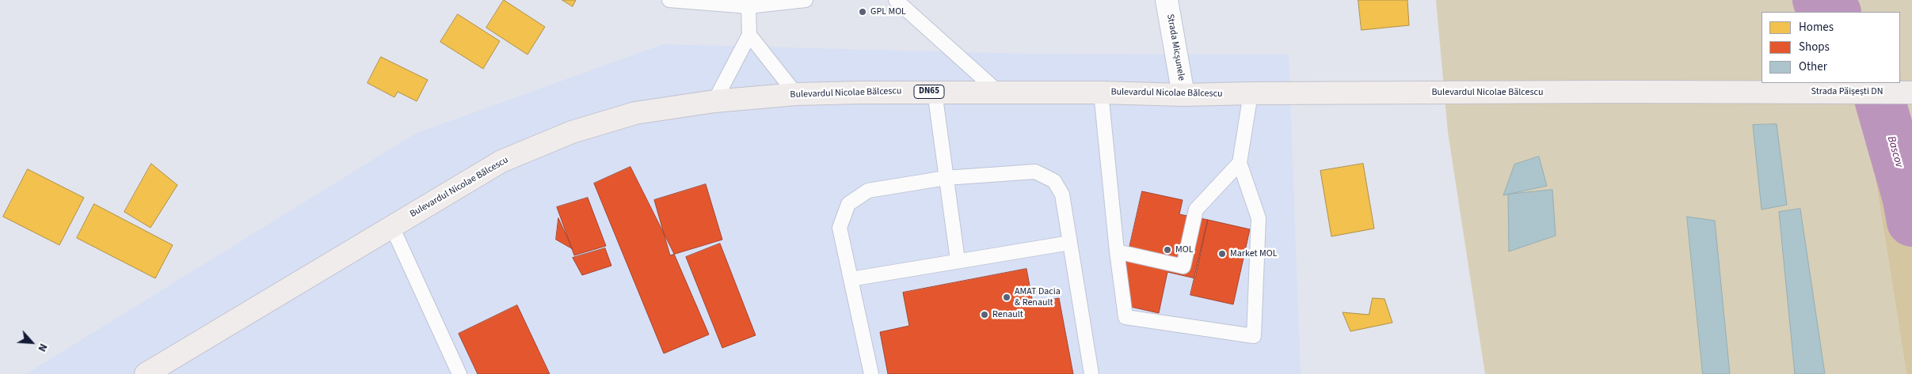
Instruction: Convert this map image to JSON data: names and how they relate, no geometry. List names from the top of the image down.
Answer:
{
  "streets": {
    "main road": ["DN65", "Strada Păișești DN", "Bulevardul Nicolae Bălcescu"],
    "street": ["Strada Micșunele"]
  },
  "crossings": [
    ["Strada Micșunele", "Bulevardul Nicolae Bălcescu"],
    ["Strada Păișești DN", "Bulevardul Nicolae Bălcescu"]
  ],
  "water": ["Bascov"],
  "places": [
    "GPL MOL",
    "MOL",
    "Market MOL",
    "AMAT Dacia & Renault",
    "Renault"
  ],
  "legend": ["Homes", "Shops", "Other"],
  "north": "bottom right"
}
